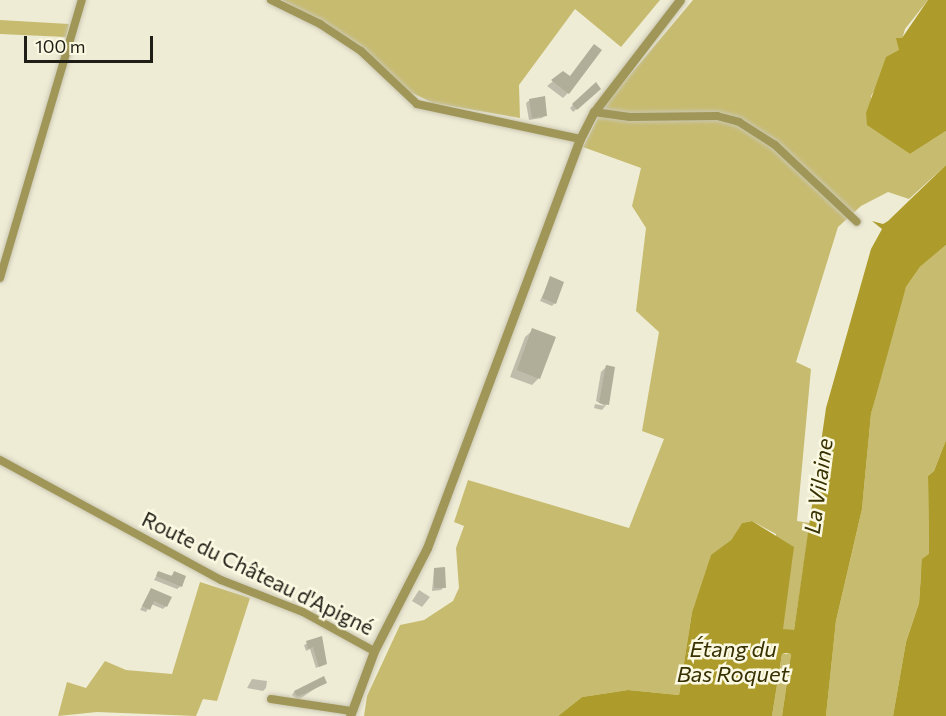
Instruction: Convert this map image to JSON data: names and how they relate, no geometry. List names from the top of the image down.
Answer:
{
  "streets": {
    "street": ["Route du Château d'Apigné"]
  },
  "water": ["La Vilaine", "Étang du Bas Roquet"],
  "scale_bar": "100 m"
}
